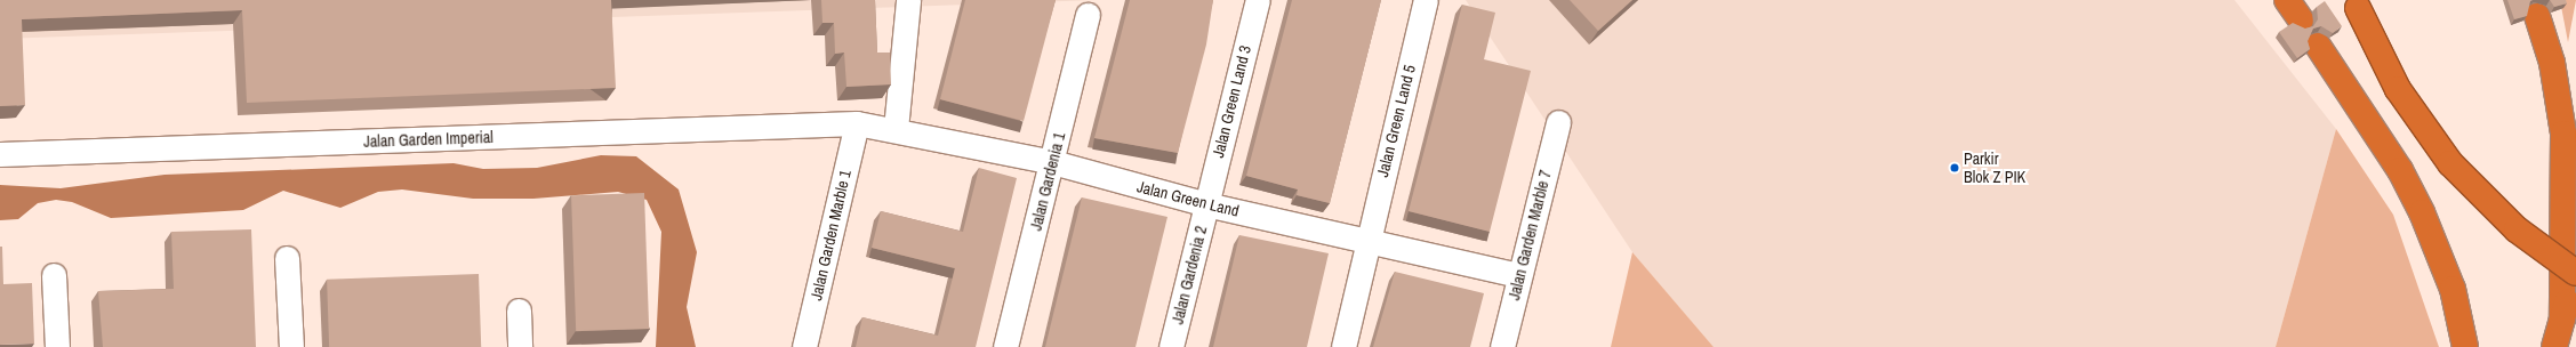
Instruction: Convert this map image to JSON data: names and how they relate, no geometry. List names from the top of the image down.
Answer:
{
  "streets": {
    "street": [
      "Jalan Green Land 3",
      "Jalan Green Land 5",
      "Jalan Garden Imperial",
      "Jalan Gardenia 1",
      "Jalan Green Land",
      "Jalan Garden Marble 1",
      "Jalan Garden Marble 7",
      "Jalan Gardenia 2"
    ]
  },
  "crossings": [
    ["Jalan Green Land 3", "Jalan Green Land"],
    ["Jalan Green Land 3", "Jalan Gardenia 2"],
    ["Jalan Green Land 5", "Jalan Green Land"],
    ["Jalan Garden Imperial", "Jalan Green Land"],
    ["Jalan Garden Imperial", "Jalan Garden Marble 1"],
    ["Jalan Gardenia 1", "Jalan Green Land"],
    ["Jalan Green Land", "Jalan Garden Marble 1"],
    ["Jalan Green Land", "Jalan Garden Marble 7"],
    ["Jalan Green Land", "Jalan Gardenia 2"]
  ],
  "places": ["Parkir Blok Z PIK"]
}
